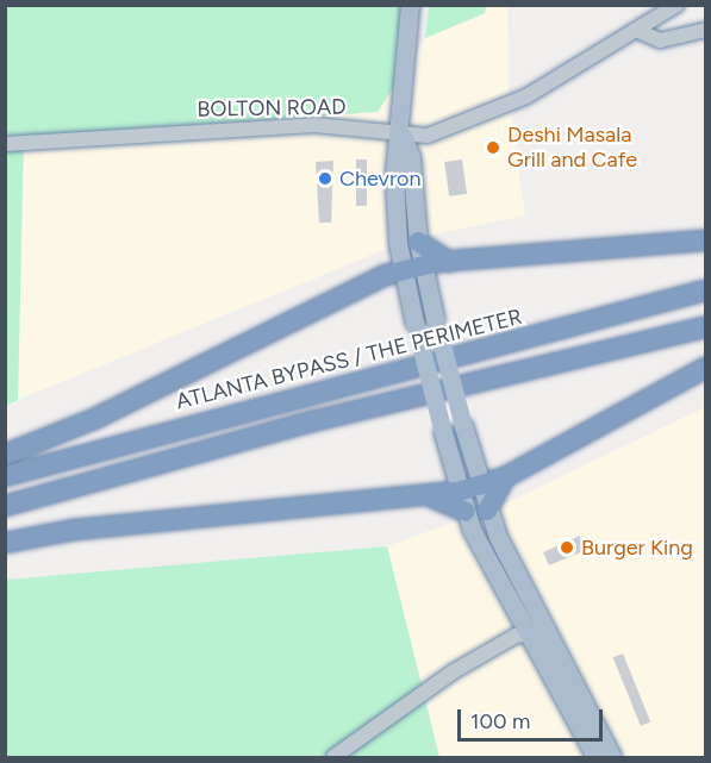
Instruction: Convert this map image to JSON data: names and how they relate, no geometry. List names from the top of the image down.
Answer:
{
  "streets": {
    "highway": ["ATLANTA BYPASS / THE PERIMETER"],
    "street": ["BOLTON ROAD"]
  },
  "places": ["Deshi Masala Grill and Cafe", "Chevron", "Burger King"],
  "scale_bar": "100 m"
}
